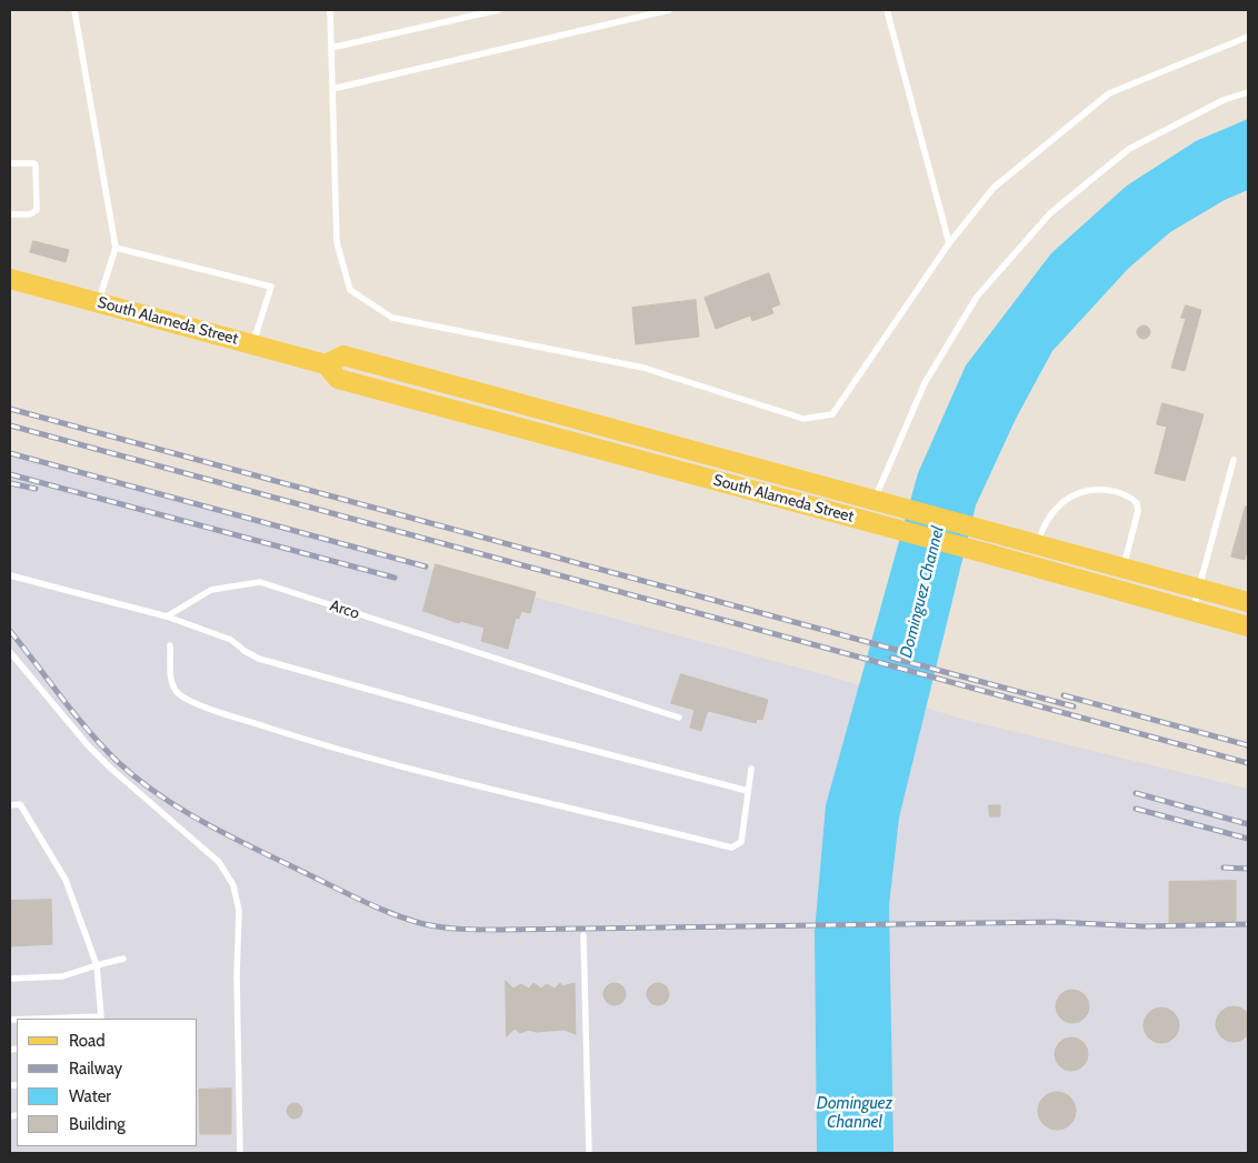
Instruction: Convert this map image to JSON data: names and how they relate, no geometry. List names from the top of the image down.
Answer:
{
  "streets": {
    "main road": ["South Alameda Street"],
    "lane": ["Arco"]
  },
  "water": ["Dominguez Channel"],
  "legend": [
    "Road",
    "Railway",
    "Water",
    "Building"
  ]
}
